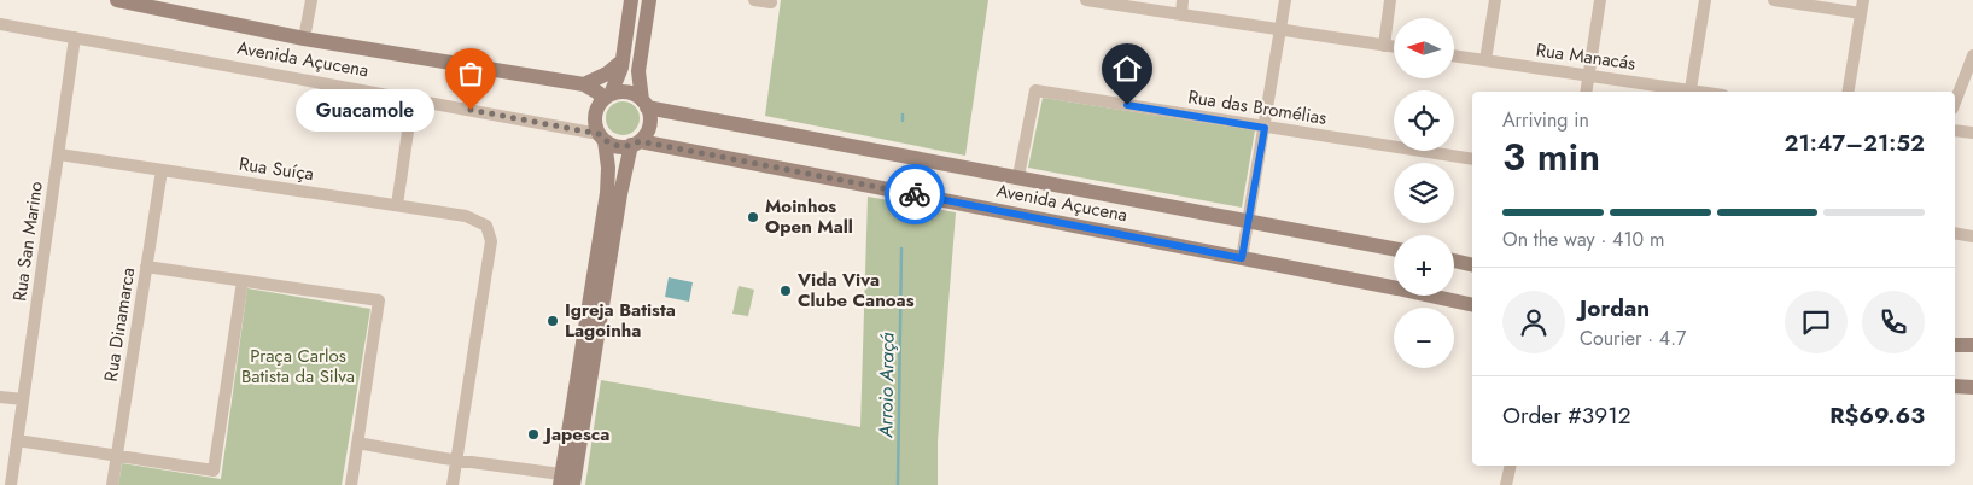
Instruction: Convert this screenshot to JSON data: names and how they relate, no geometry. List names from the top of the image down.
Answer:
{
  "streets": {
    "main road": ["Avenida Açucena"],
    "street": [
      "Rua Manacás",
      "Rua das Bromélias",
      "Rua Suíça",
      "Rua San Marino",
      "Rua Dinamarca"
    ]
  },
  "crossings": [
    ["Avenida Açucena", "Rua das Bromélias"],
    ["Avenida Açucena", "Rua San Marino"],
    ["Rua Suíça", "Rua San Marino"],
    ["Rua Suíça", "Rua Dinamarca"]
  ],
  "water": ["Arroio Araçá"],
  "parks": ["Praça Carlos Batista da Silva"],
  "places": [
    "Guacamole",
    "Moinhos Open Mall",
    "Vida Viva Clube Canoas",
    "Igreja Batista Lagoinha",
    "Japesca"
  ],
  "north": "left",
  "page": {
    "map_buttons": ["+", "−"],
    "bubble": "Guacamole",
    "heading": ["3 min", "Arriving in", "21:47–21:52"],
    "panel": [
      "Jordan",
      "Courier · 4.7",
      "Order #3912",
      "R$69.63"
    ],
    "bar": "On the way · 410 m"
  }
}
